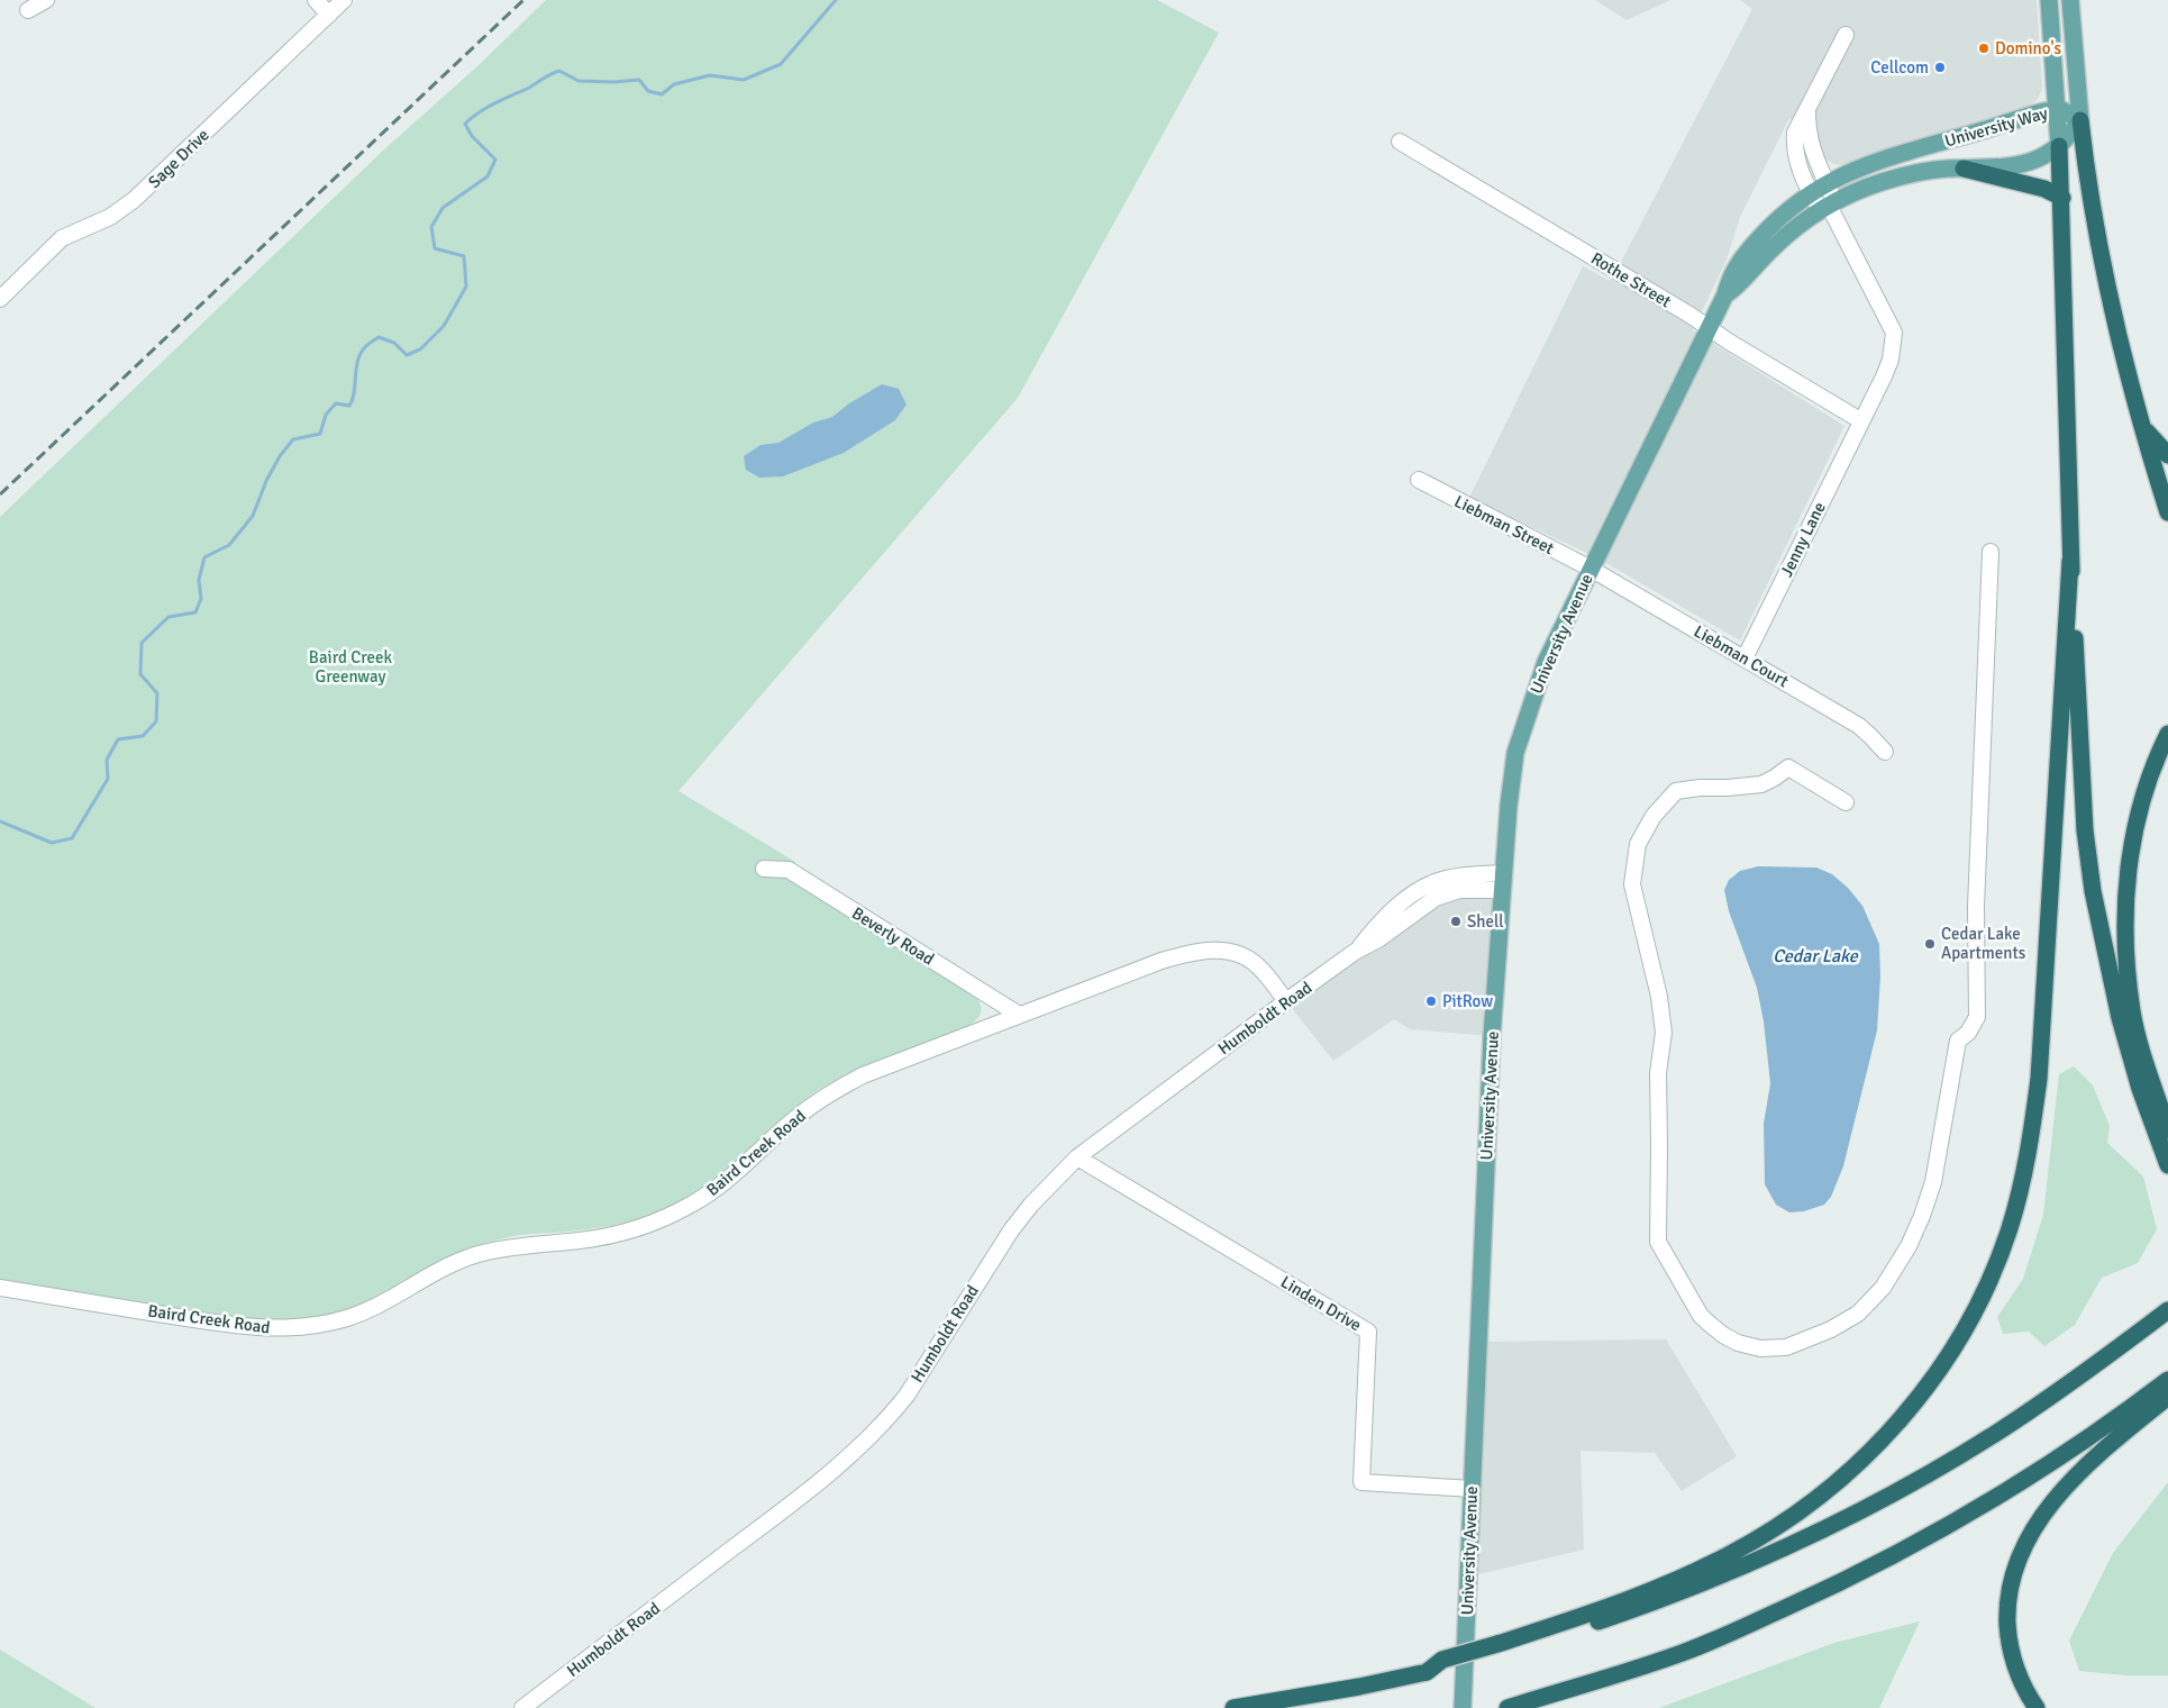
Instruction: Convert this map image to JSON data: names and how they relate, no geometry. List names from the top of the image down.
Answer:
{
  "streets": {
    "main road": ["University Way", "University Avenue"],
    "street": [
      "Sage Drive",
      "Rothe Street",
      "Liebman Street",
      "Jenny Lane",
      "Liebman Court",
      "Beverly Road",
      "Humboldt Road",
      "Baird Creek Road",
      "Linden Drive"
    ]
  },
  "crossings": [
    ["University Way", "Jenny Lane"],
    ["University Way", "University Avenue"],
    ["Rothe Street", "Jenny Lane"],
    ["Rothe Street", "University Avenue"],
    ["Liebman Street", "University Avenue"],
    ["Liebman Street", "Liebman Court"],
    ["Jenny Lane", "Liebman Court"],
    ["University Avenue", "Liebman Court"],
    ["University Avenue", "Humboldt Road"],
    ["University Avenue", "Linden Drive"],
    ["Beverly Road", "Baird Creek Road"],
    ["Humboldt Road", "Baird Creek Road"],
    ["Humboldt Road", "Linden Drive"]
  ],
  "water": ["Cedar Lake"],
  "parks": ["Baird Creek Greenway"],
  "places": [
    "Domino's",
    "Cellcom",
    "Shell",
    "Cedar Lake Apartments",
    "PitRow"
  ]
}
